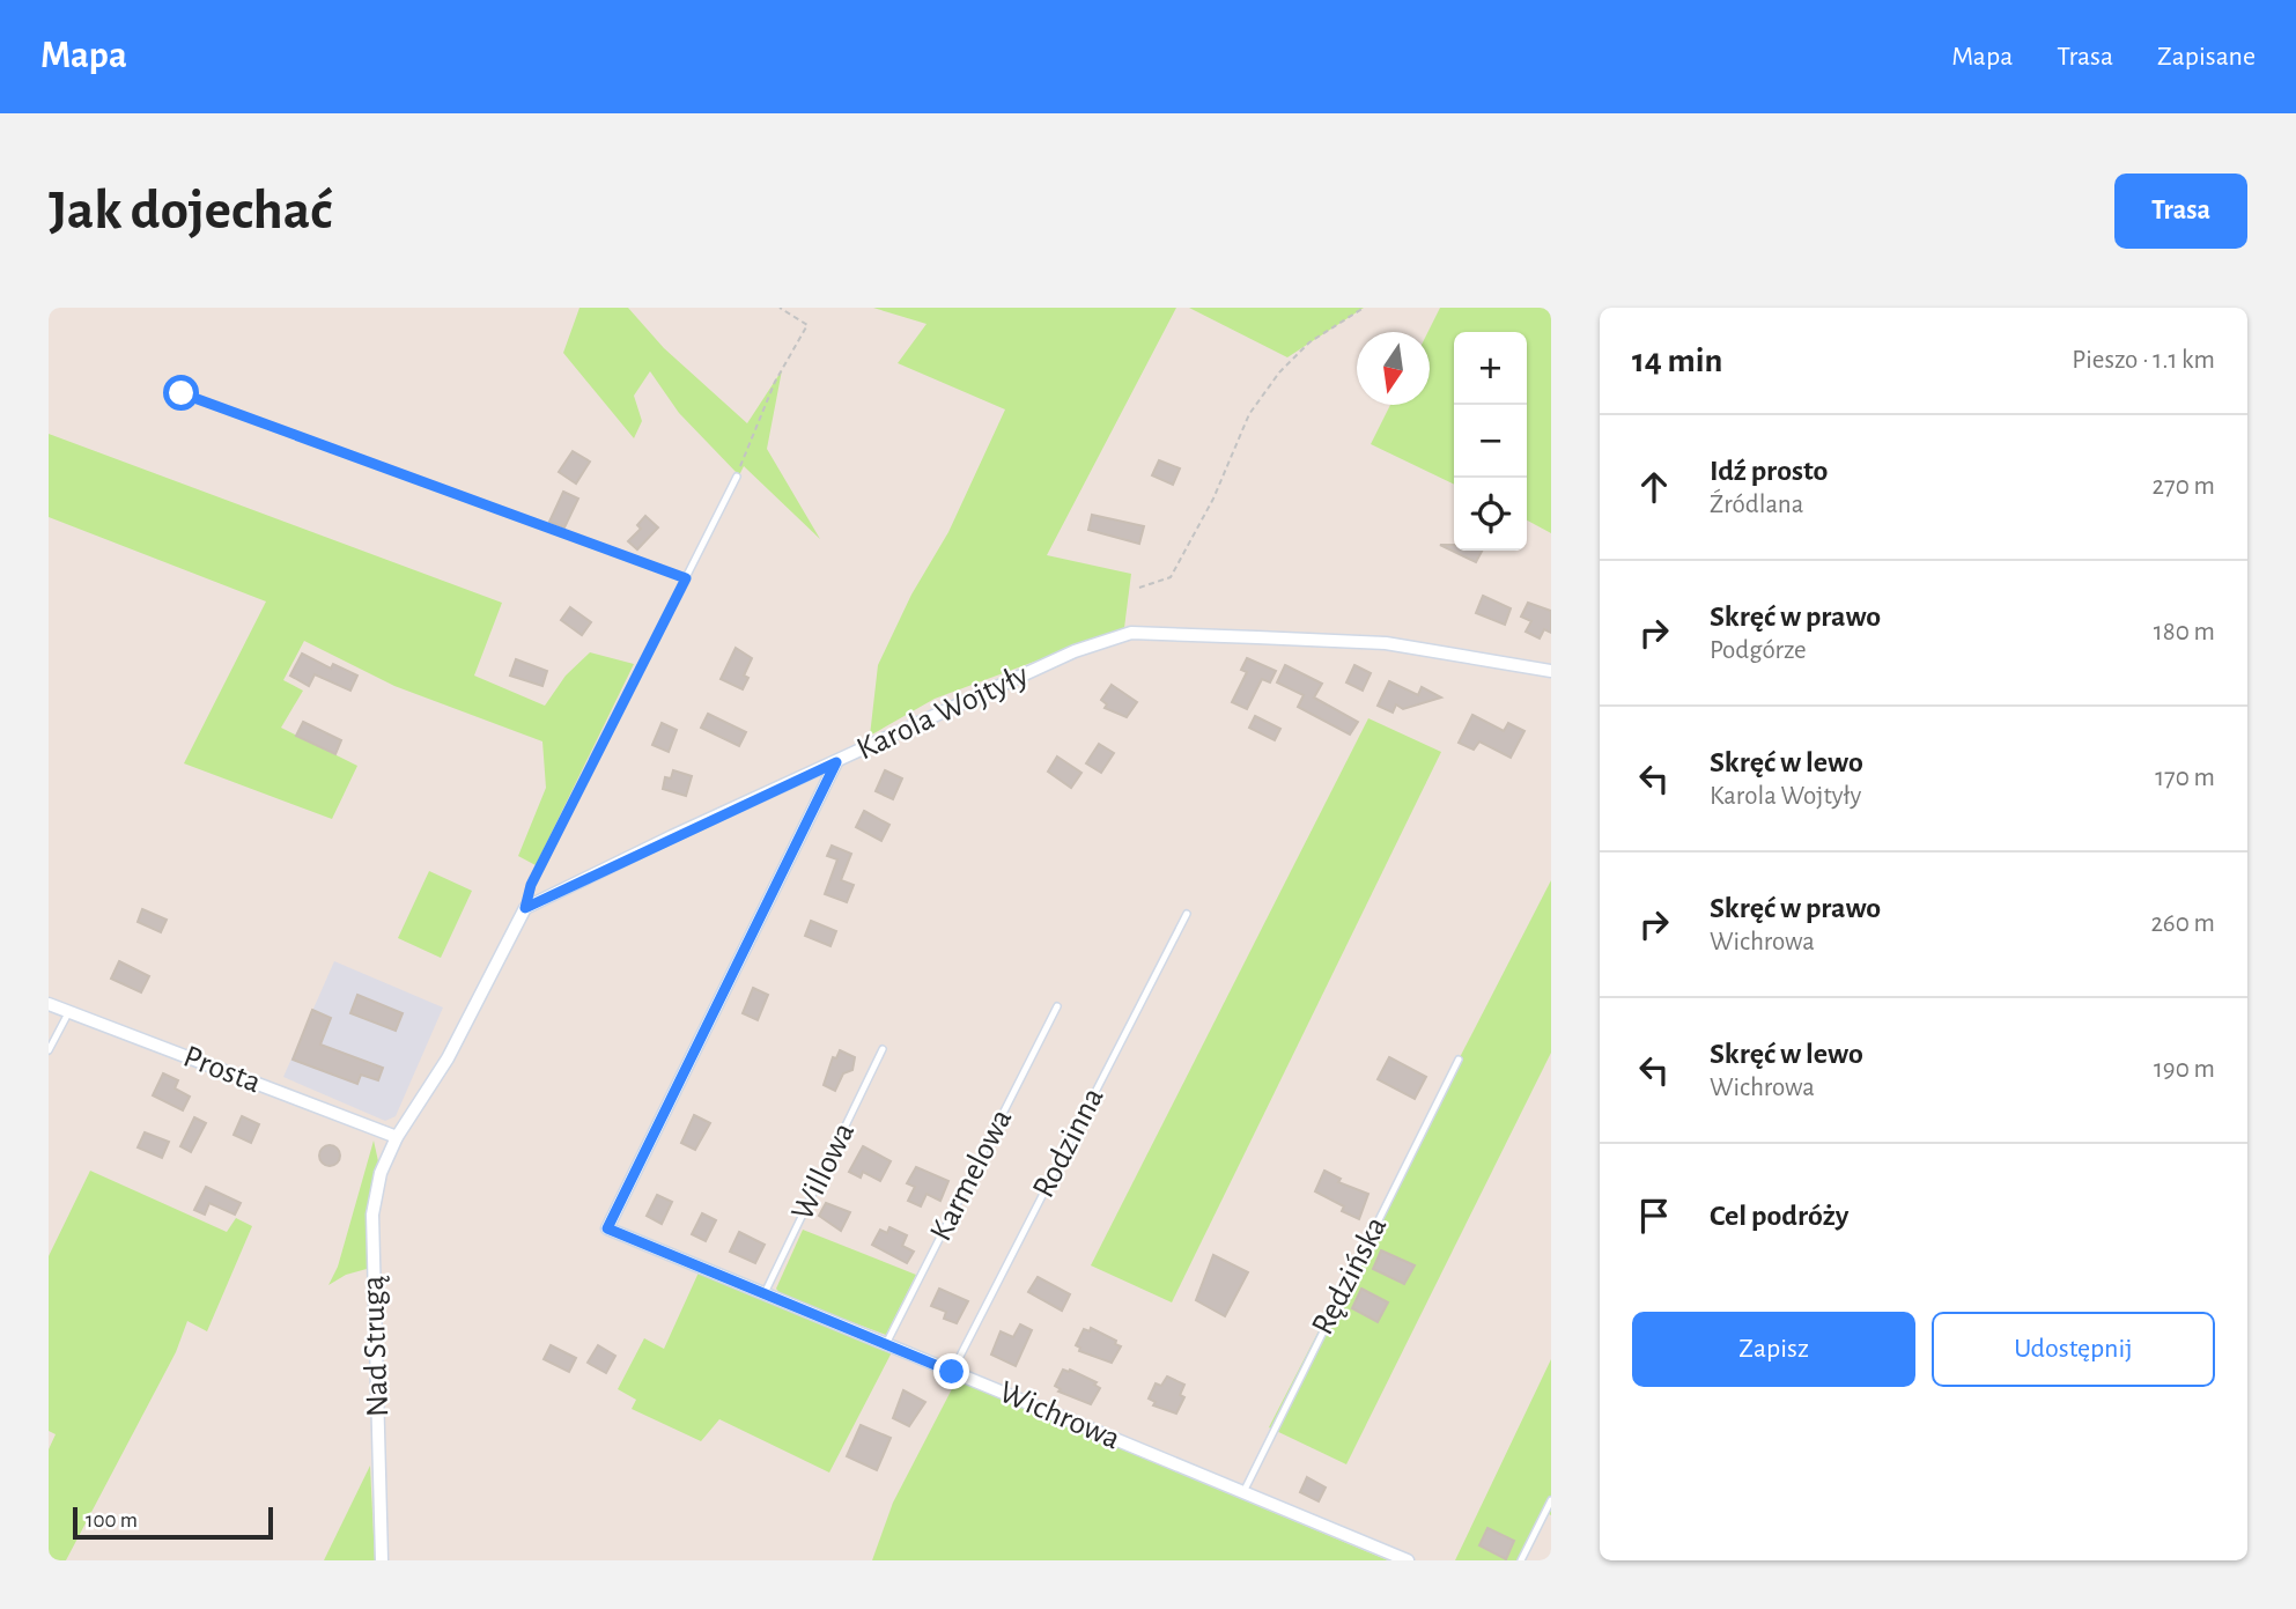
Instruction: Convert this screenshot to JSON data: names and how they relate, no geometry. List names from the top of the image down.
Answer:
{
  "streets": {
    "street": [
      "Karola Wojtyły",
      "Prosta",
      "Nad Strugą",
      "Wichrowa"
    ],
    "lane": [
      "Rodzinna",
      "Willowa",
      "Karmelowa",
      "Rędzińska"
    ]
  },
  "crossings": [
    ["Karola Wojtyły", "Wichrowa"],
    ["Prosta", "Nad Strugą"],
    ["Rodzinna", "Wichrowa"],
    ["Willowa", "Wichrowa"],
    ["Karmelowa", "Wichrowa"],
    ["Rędzińska", "Wichrowa"]
  ],
  "scale_bar": "100 m",
  "north": "bottom",
  "page": {
    "header": "Mapa",
    "nav": ["Mapa", "Trasa", "Zapisane"],
    "buttons": [
      "Trasa",
      ["Zapisz", "Udostępnij"]
    ],
    "title": "Jak dojechać",
    "heading": ["14 min", "Pieszo · 1.1 km"],
    "map_buttons": ["+", "−"],
    "list": [
      ["Idź prosto", "Źródlana", "270 m"],
      ["Skręć w prawo", "Podgórze", "180 m"],
      ["Skręć w lewo", "Karola Wojtyły", "170 m"],
      ["Skręć w prawo", "Wichrowa", "260 m"],
      ["Skręć w lewo", "Wichrowa", "190 m"],
      "Cel podróży"
    ],
    "scale": "100 m"
  }
}
